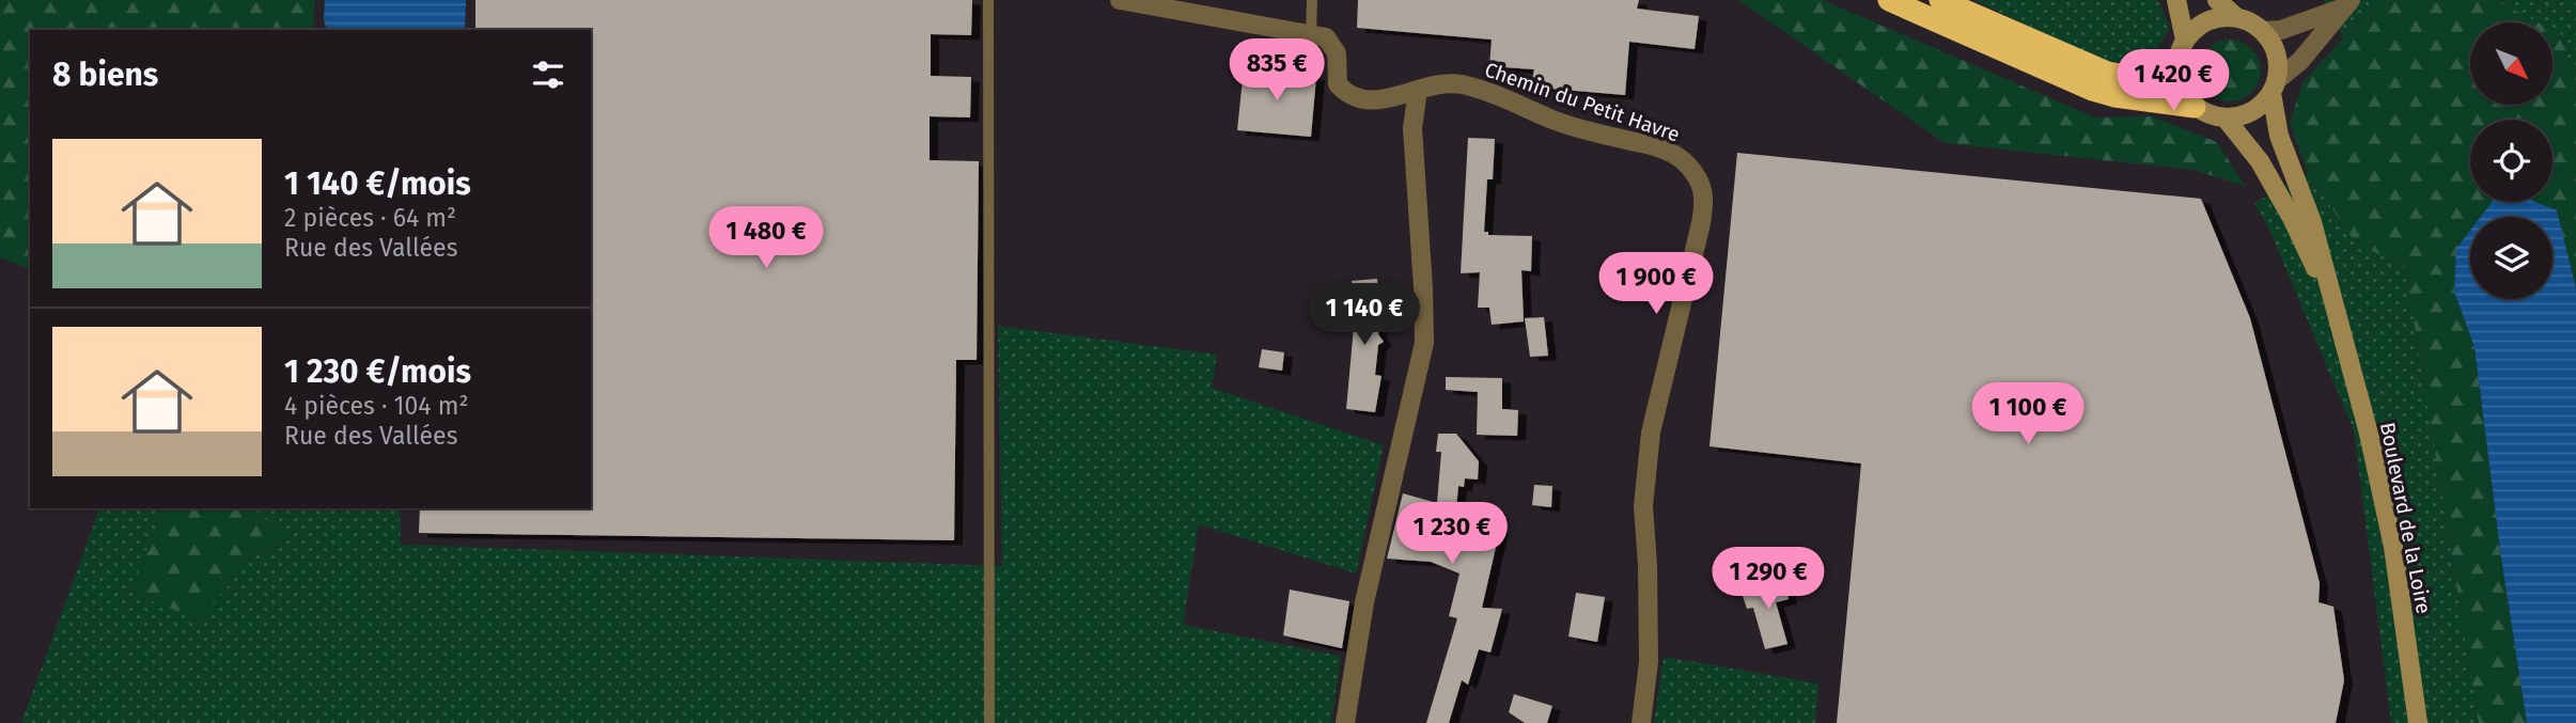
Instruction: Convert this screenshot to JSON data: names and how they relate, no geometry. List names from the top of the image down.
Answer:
{
  "streets": {
    "main road": ["Boulevard de la Loire"],
    "street": ["Chemin du Petit Havre"]
  },
  "north": "bottom right",
  "page": {
    "heading": "8 biens",
    "price": [
      "835 €",
      "1 420 €",
      "1 480 €",
      "1 900 €",
      "1 140 €",
      "1 100 €",
      "1 230 €",
      "1 290 €"
    ],
    "list": [
      {
        "name": "1 140 €/mois",
        "note": "2 pièces · 64 m² · Rue des Vallées"
      },
      {
        "name": "1 230 €/mois",
        "note": "4 pièces · 104 m² · Rue des Vallées"
      }
    ]
  }
}
